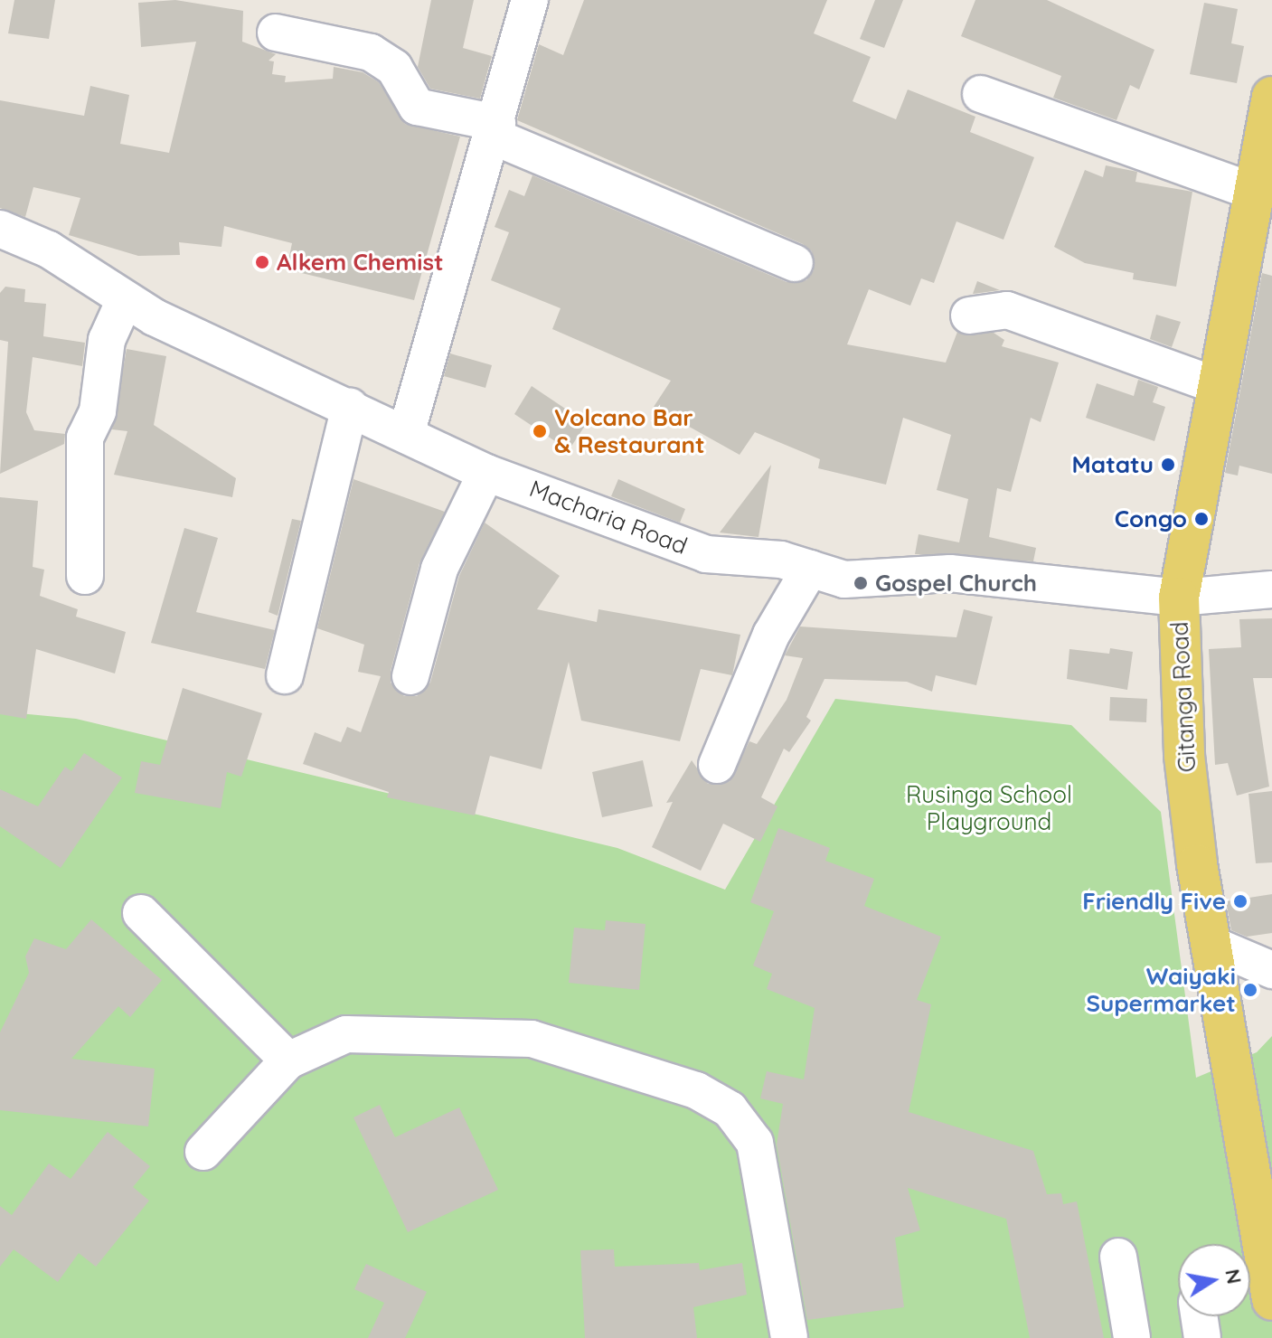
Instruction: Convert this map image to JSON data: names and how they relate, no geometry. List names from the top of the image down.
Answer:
{
  "streets": {
    "main road": ["Gitanga Road"],
    "street": ["Macharia Road"]
  },
  "crossings": [
    ["Macharia Road", "Gitanga Road"]
  ],
  "parks": ["Rusinga School Playground"],
  "places": [
    "Alkem Chemist",
    "Volcano Bar & Restaurant",
    "Matatu",
    "Congo",
    "Gospel Church",
    "Friendly Five",
    "Waiyaki Supermarket"
  ],
  "north": "right"
}
